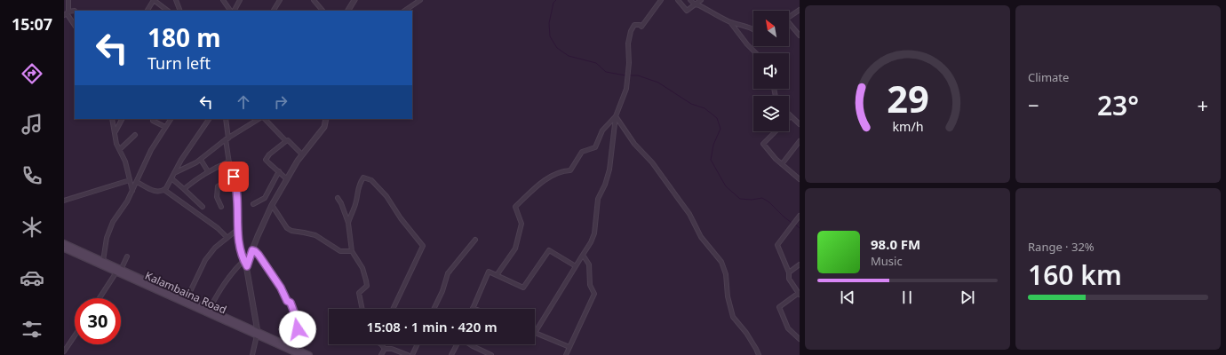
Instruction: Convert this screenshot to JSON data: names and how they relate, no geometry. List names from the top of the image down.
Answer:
{
  "streets": {
    "main road": ["Kalambaina Road"]
  },
  "north": "top left",
  "page": {
    "tabs": "15:07",
    "tile": [
      "Climate",
      ["Range · 32%", "160 km"]
    ],
    "turn": ["180 m", "Turn left"],
    "heat": ["−", "23°", "+"],
    "song": ["98.0 FM", "Music"],
    "limit": "30",
    "trip": "15:08 · 1 min · 420 m",
    "gauge": ["29", "km/h"]
  }
}
